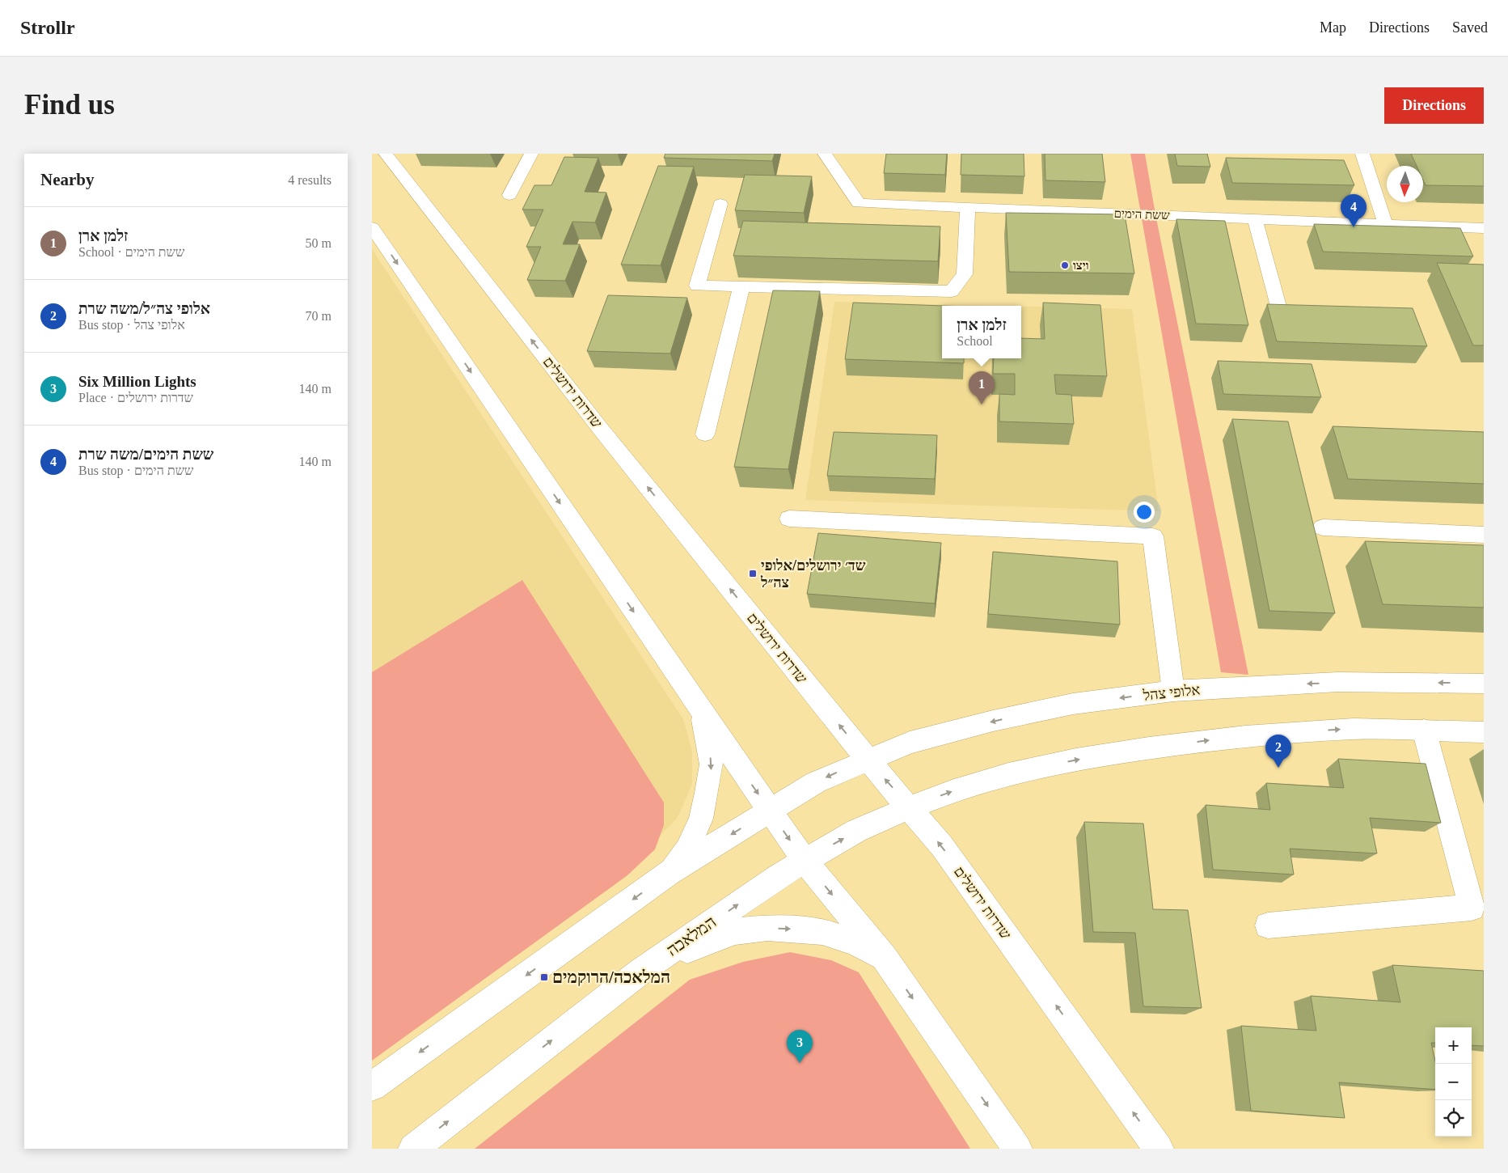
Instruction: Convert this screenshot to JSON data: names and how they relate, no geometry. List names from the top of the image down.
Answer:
{
  "streets": {
    "main road": [
      "ששת הימים",
      "שדרות ירושלים",
      "אלופי צהל",
      "המלאכה"
    ]
  },
  "crossings": [
    ["שדרות ירושלים", "אלופי צהל"],
    ["שדרות ירושלים", "המלאכה"]
  ],
  "places": {
    "other": ["ויצו"],
    "transit": ["שד׳ ירושלים/אלופי צה״ל", "המלאכה/הרוקמים"]
  },
  "north": "bottom",
  "page": {
    "header": "Strollr",
    "nav": ["Map", "Directions", "Saved"],
    "buttons": "Directions",
    "title": "Find us",
    "heading": ["Nearby", "4 results"],
    "pins": [
      "4",
      "1",
      "2",
      "3"
    ],
    "list": [
      {
        "mark": "1",
        "name": "זלמן ארן",
        "note": "School · ששת הימים",
        "value": "50 m"
      },
      {
        "mark": "2",
        "name": "אלופי צה״ל/משה שרת",
        "note": "Bus stop · אלופי צהל",
        "value": "70 m"
      },
      {
        "mark": "3",
        "name": "Six Million Lights",
        "note": "Place · שדרות ירושלים",
        "value": "140 m"
      },
      {
        "mark": "4",
        "name": "ששת הימים/משה שרת",
        "note": "Bus stop · ששת הימים",
        "value": "140 m"
      }
    ],
    "popup": ["זלמן ארן", "School"],
    "map_buttons": ["+", "−"]
  }
}
